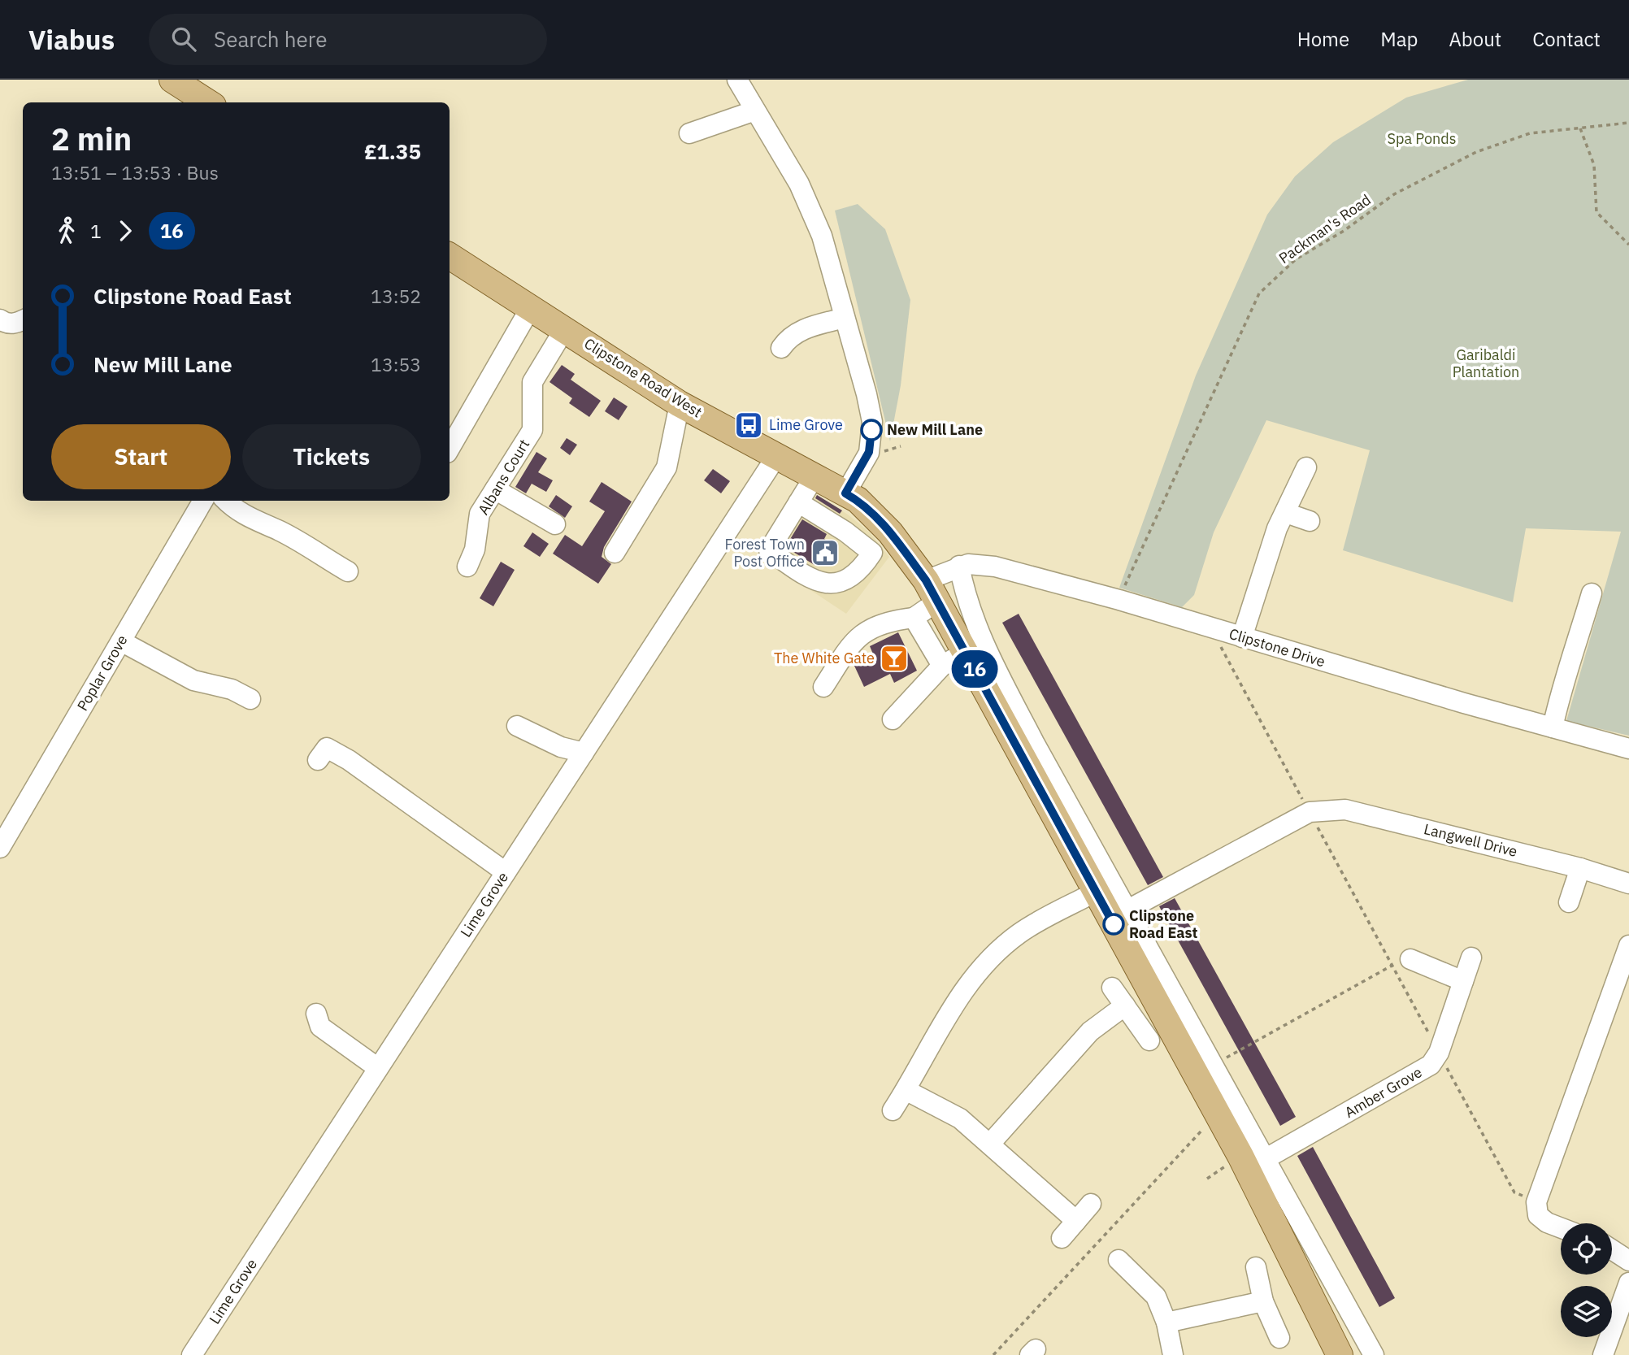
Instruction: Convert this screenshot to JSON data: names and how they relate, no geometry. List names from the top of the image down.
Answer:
{
  "streets": {
    "main road": ["Clipstone Road West"],
    "street": [
      "Albans Court",
      "Clipstone Drive",
      "Poplar Grove",
      "Langwell Drive",
      "Lime Grove",
      "Amber Grove"
    ],
    "path": ["Packman's Road"]
  },
  "crossings": [
    ["Packman's Road", "Clipstone Drive"],
    ["Clipstone Road West", "Albans Court"],
    ["Clipstone Road West", "Lime Grove"]
  ],
  "parks": ["Spa Ponds", "Garibaldi Plantation"],
  "places": {
    "bus stop": ["Lime Grove"],
    "other": ["New Mill Lane", "Clipstone Road East"],
    "public building": ["Forest Town Post Office"],
    "bar": ["The White Gate"]
  },
  "lines": ["bus line 16"],
  "page": {
    "header": "Viabus",
    "search": "Search here",
    "nav": [
      "Home",
      "Map",
      "About",
      "Contact"
    ],
    "on_map": "16",
    "heading": ["2 min", "13:51 – 13:53 · Bus", "£1.35"],
    "legs": ["1", "16"],
    "list": [
      {
        "name": "Clipstone Road East",
        "value": "13:52"
      },
      {
        "name": "New Mill Lane",
        "value": "13:53"
      }
    ],
    "buttons": ["Start", "Tickets"]
  }
}
